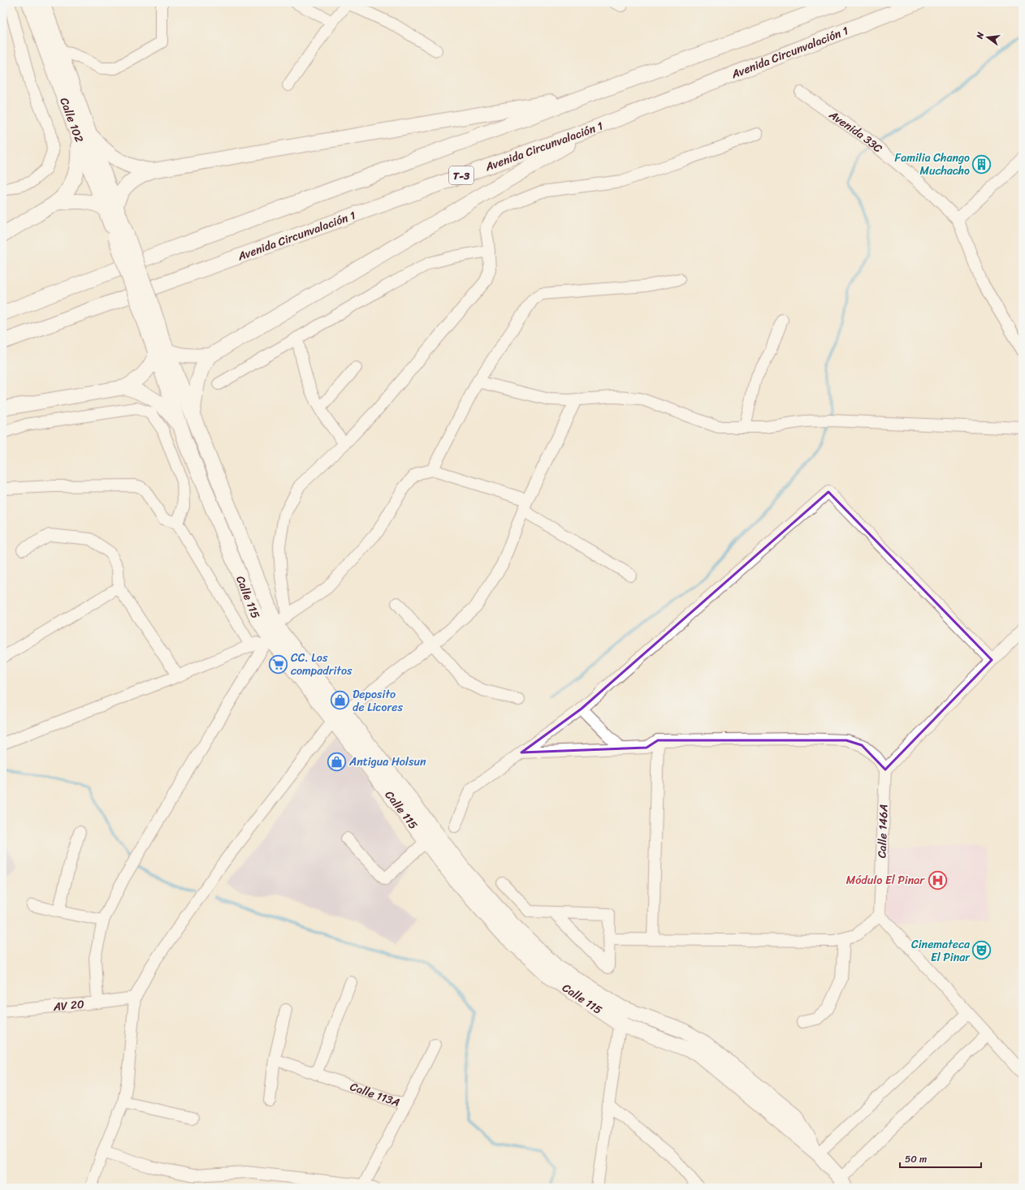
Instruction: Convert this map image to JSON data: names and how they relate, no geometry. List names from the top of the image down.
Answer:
{
  "streets": {
    "main road": [
      "Avenida Circunvalación 1",
      "Calle 102",
      "T-3",
      "Calle 115"
    ],
    "street": [
      "Avenida 33C",
      "Calle 146A",
      "AV 20",
      "Calle 113A"
    ]
  },
  "crossings": [
    ["Calle 102", "Calle 115"]
  ],
  "places": {
    "building": ["Familia Chango Muchacho"],
    "supermarket": ["CC. Los compadritos"],
    "shop": ["Deposito de Licores", "Antigua Holsun"],
    "hospital": ["Módulo El Pinar"],
    "theatre": ["Cinemateca El Pinar"]
  },
  "scale_bar": "50 m",
  "north": "left"
}
